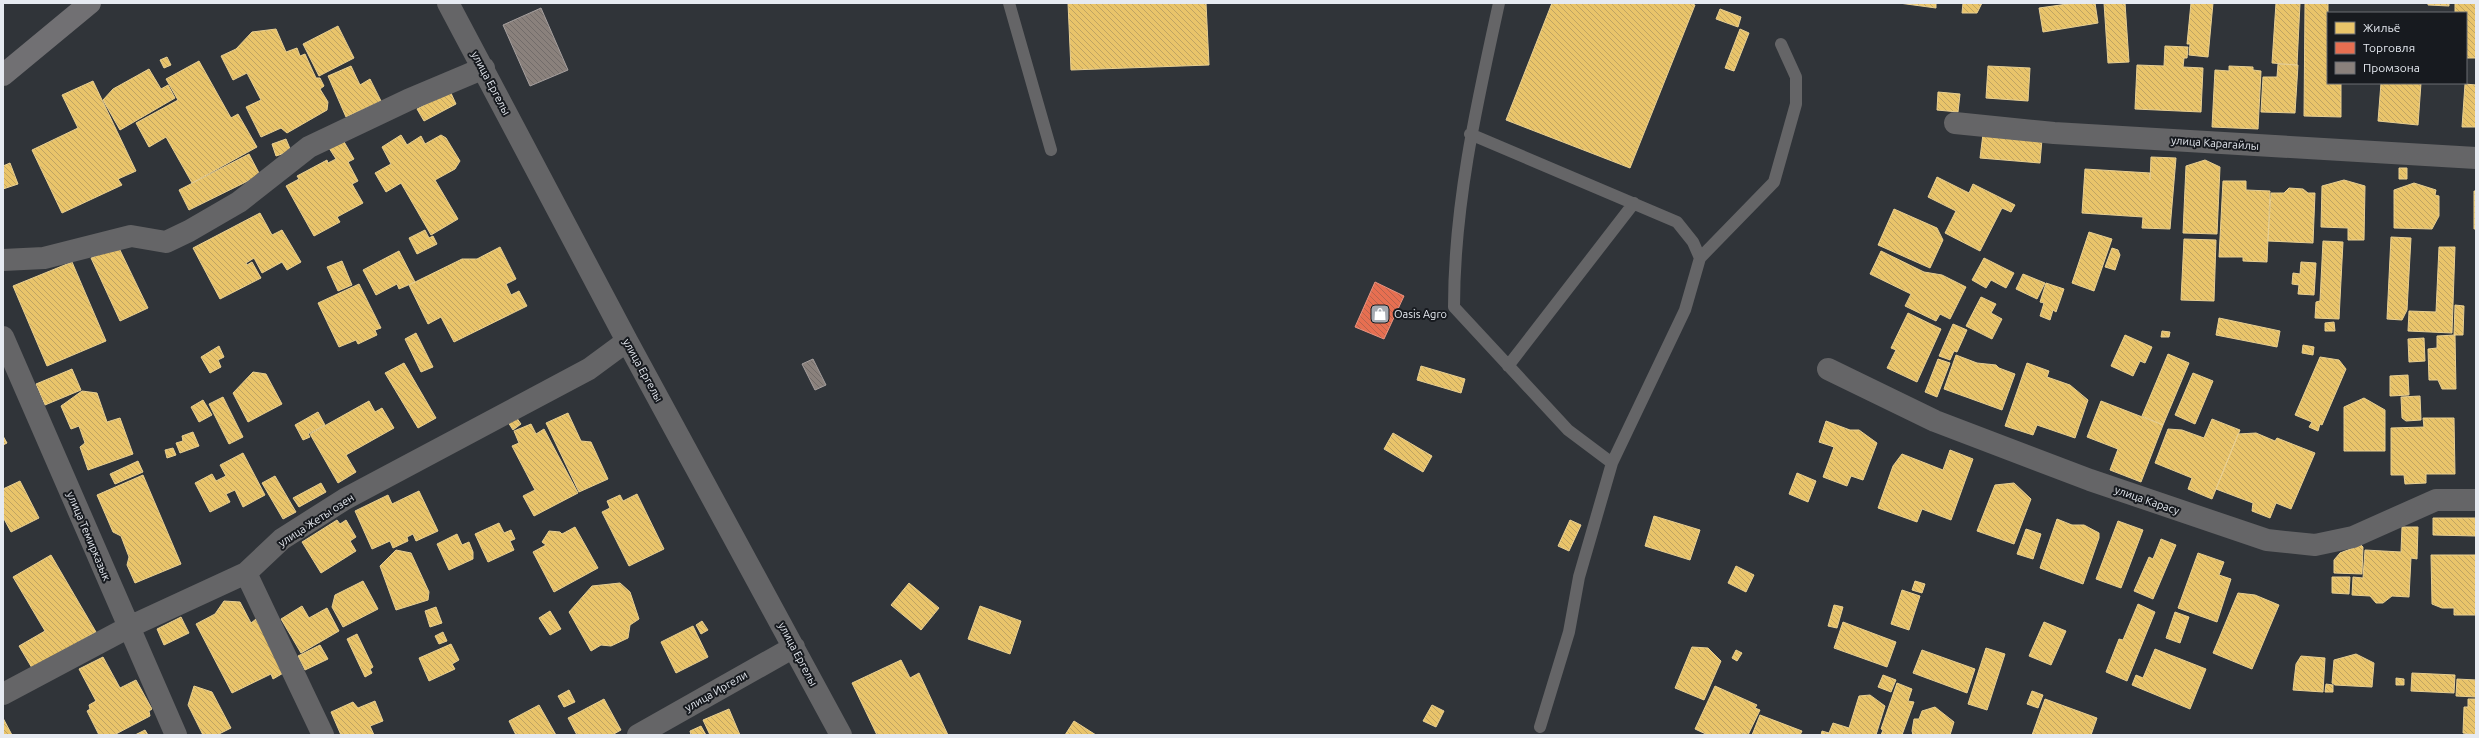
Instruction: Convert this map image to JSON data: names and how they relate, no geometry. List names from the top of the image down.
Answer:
{
  "streets": {
    "street": [
      "улица Ергелы",
      "улица Карагайлы",
      "улица Карасу",
      "улица Жеты озен",
      "улица Темирказык",
      "улица Иргели"
    ]
  },
  "crossings": [
    ["улица Ергелы", "улица Жеты озен"],
    ["улица Ергелы", "улица Иргели"],
    ["улица Жеты озен", "улица Темирказык"]
  ],
  "places": {
    "shop": ["Oasis Agro"]
  },
  "legend": ["Жильё", "Торговля", "Промзона"]
}
